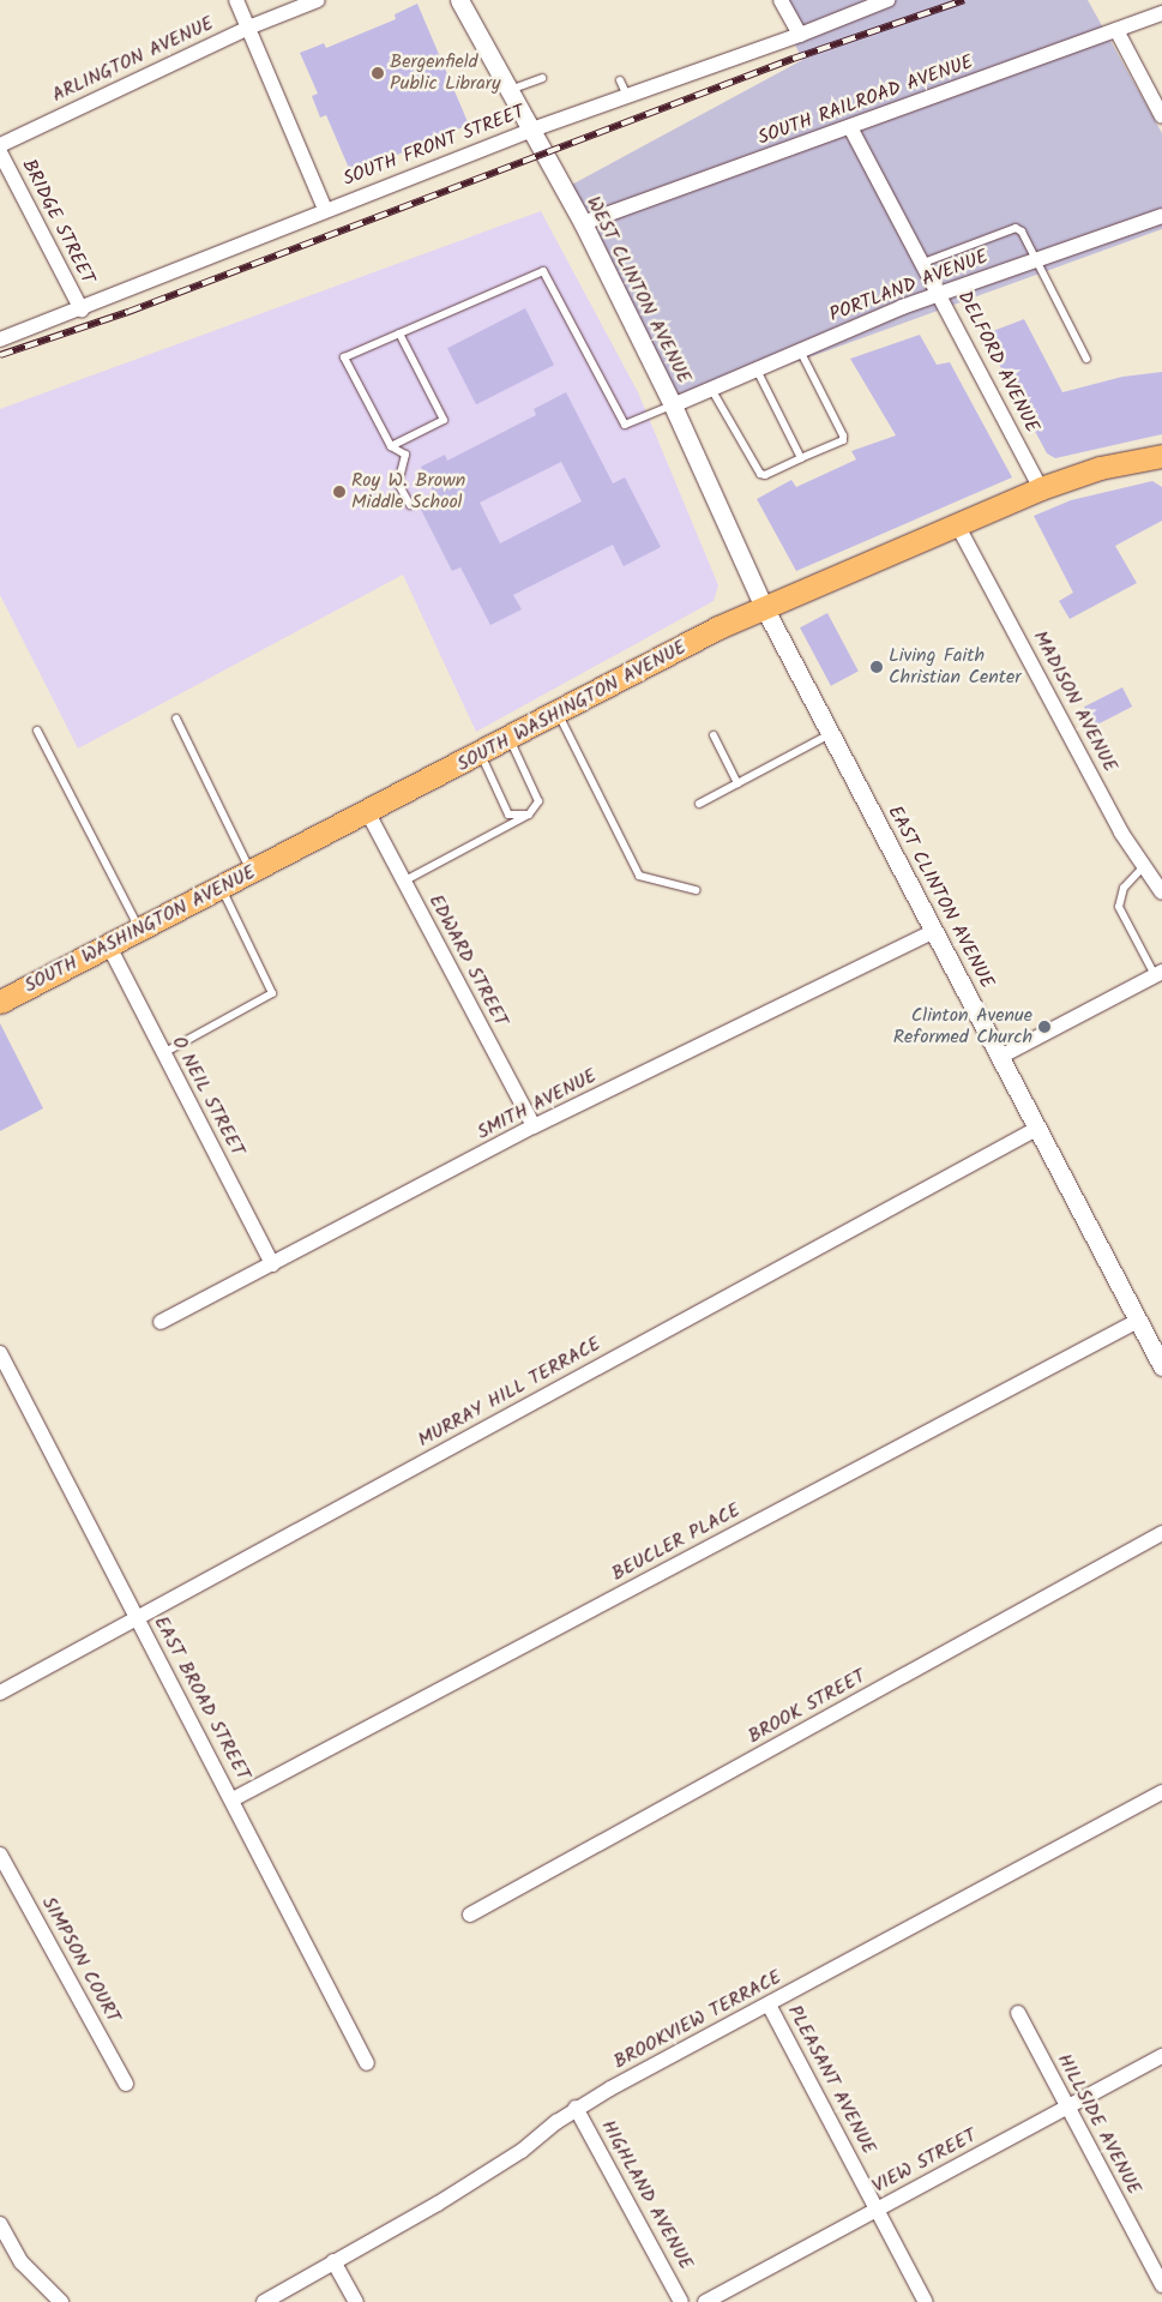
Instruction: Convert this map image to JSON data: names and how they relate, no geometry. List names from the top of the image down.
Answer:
{
  "streets": {
    "main road": ["SOUTH WASHINGTON AVENUE"],
    "street": [
      "ARLINGTON AVENUE",
      "SOUTH RAILROAD AVENUE",
      "SOUTH FRONT STREET",
      "BRIDGE STREET",
      "PORTLAND AVENUE",
      "WEST CLINTON AVENUE",
      "DELFORD AVENUE",
      "MADISON AVENUE",
      "EAST CLINTON AVENUE",
      "EDWARD STREET",
      "O NEIL STREET",
      "SMITH AVENUE",
      "MURRAY HILL TERRACE",
      "BEUCLER PLACE",
      "EAST BROAD STREET",
      "BROOK STREET",
      "SIMPSON COURT",
      "BROOKVIEW TERRACE",
      "PLEASANT AVENUE",
      "HILLSIDE AVENUE",
      "VIEW STREET",
      "HIGHLAND AVENUE"
    ]
  },
  "crossings": [
    ["SOUTH RAILROAD AVENUE", "WEST CLINTON AVENUE"],
    ["SOUTH RAILROAD AVENUE", "DELFORD AVENUE"],
    ["SOUTH FRONT STREET", "BRIDGE STREET"],
    ["SOUTH FRONT STREET", "WEST CLINTON AVENUE"],
    ["PORTLAND AVENUE", "WEST CLINTON AVENUE"],
    ["PORTLAND AVENUE", "DELFORD AVENUE"],
    ["WEST CLINTON AVENUE", "SOUTH WASHINGTON AVENUE"],
    ["WEST CLINTON AVENUE", "EAST CLINTON AVENUE"],
    ["DELFORD AVENUE", "SOUTH WASHINGTON AVENUE"],
    ["MADISON AVENUE", "SOUTH WASHINGTON AVENUE"],
    ["SOUTH WASHINGTON AVENUE", "EAST CLINTON AVENUE"],
    ["SOUTH WASHINGTON AVENUE", "EDWARD STREET"],
    ["SOUTH WASHINGTON AVENUE", "O NEIL STREET"],
    ["EAST CLINTON AVENUE", "SMITH AVENUE"],
    ["EAST CLINTON AVENUE", "MURRAY HILL TERRACE"],
    ["EAST CLINTON AVENUE", "BEUCLER PLACE"],
    ["EDWARD STREET", "SMITH AVENUE"],
    ["O NEIL STREET", "SMITH AVENUE"],
    ["MURRAY HILL TERRACE", "EAST BROAD STREET"],
    ["BEUCLER PLACE", "EAST BROAD STREET"],
    ["BROOKVIEW TERRACE", "PLEASANT AVENUE"],
    ["BROOKVIEW TERRACE", "HIGHLAND AVENUE"],
    ["PLEASANT AVENUE", "VIEW STREET"],
    ["HILLSIDE AVENUE", "VIEW STREET"]
  ],
  "places": [
    "Bergenfield Public Library",
    "Roy W. Brown Middle School",
    "Living Faith Christian Center",
    "Clinton Avenue Reformed Church"
  ]
}
